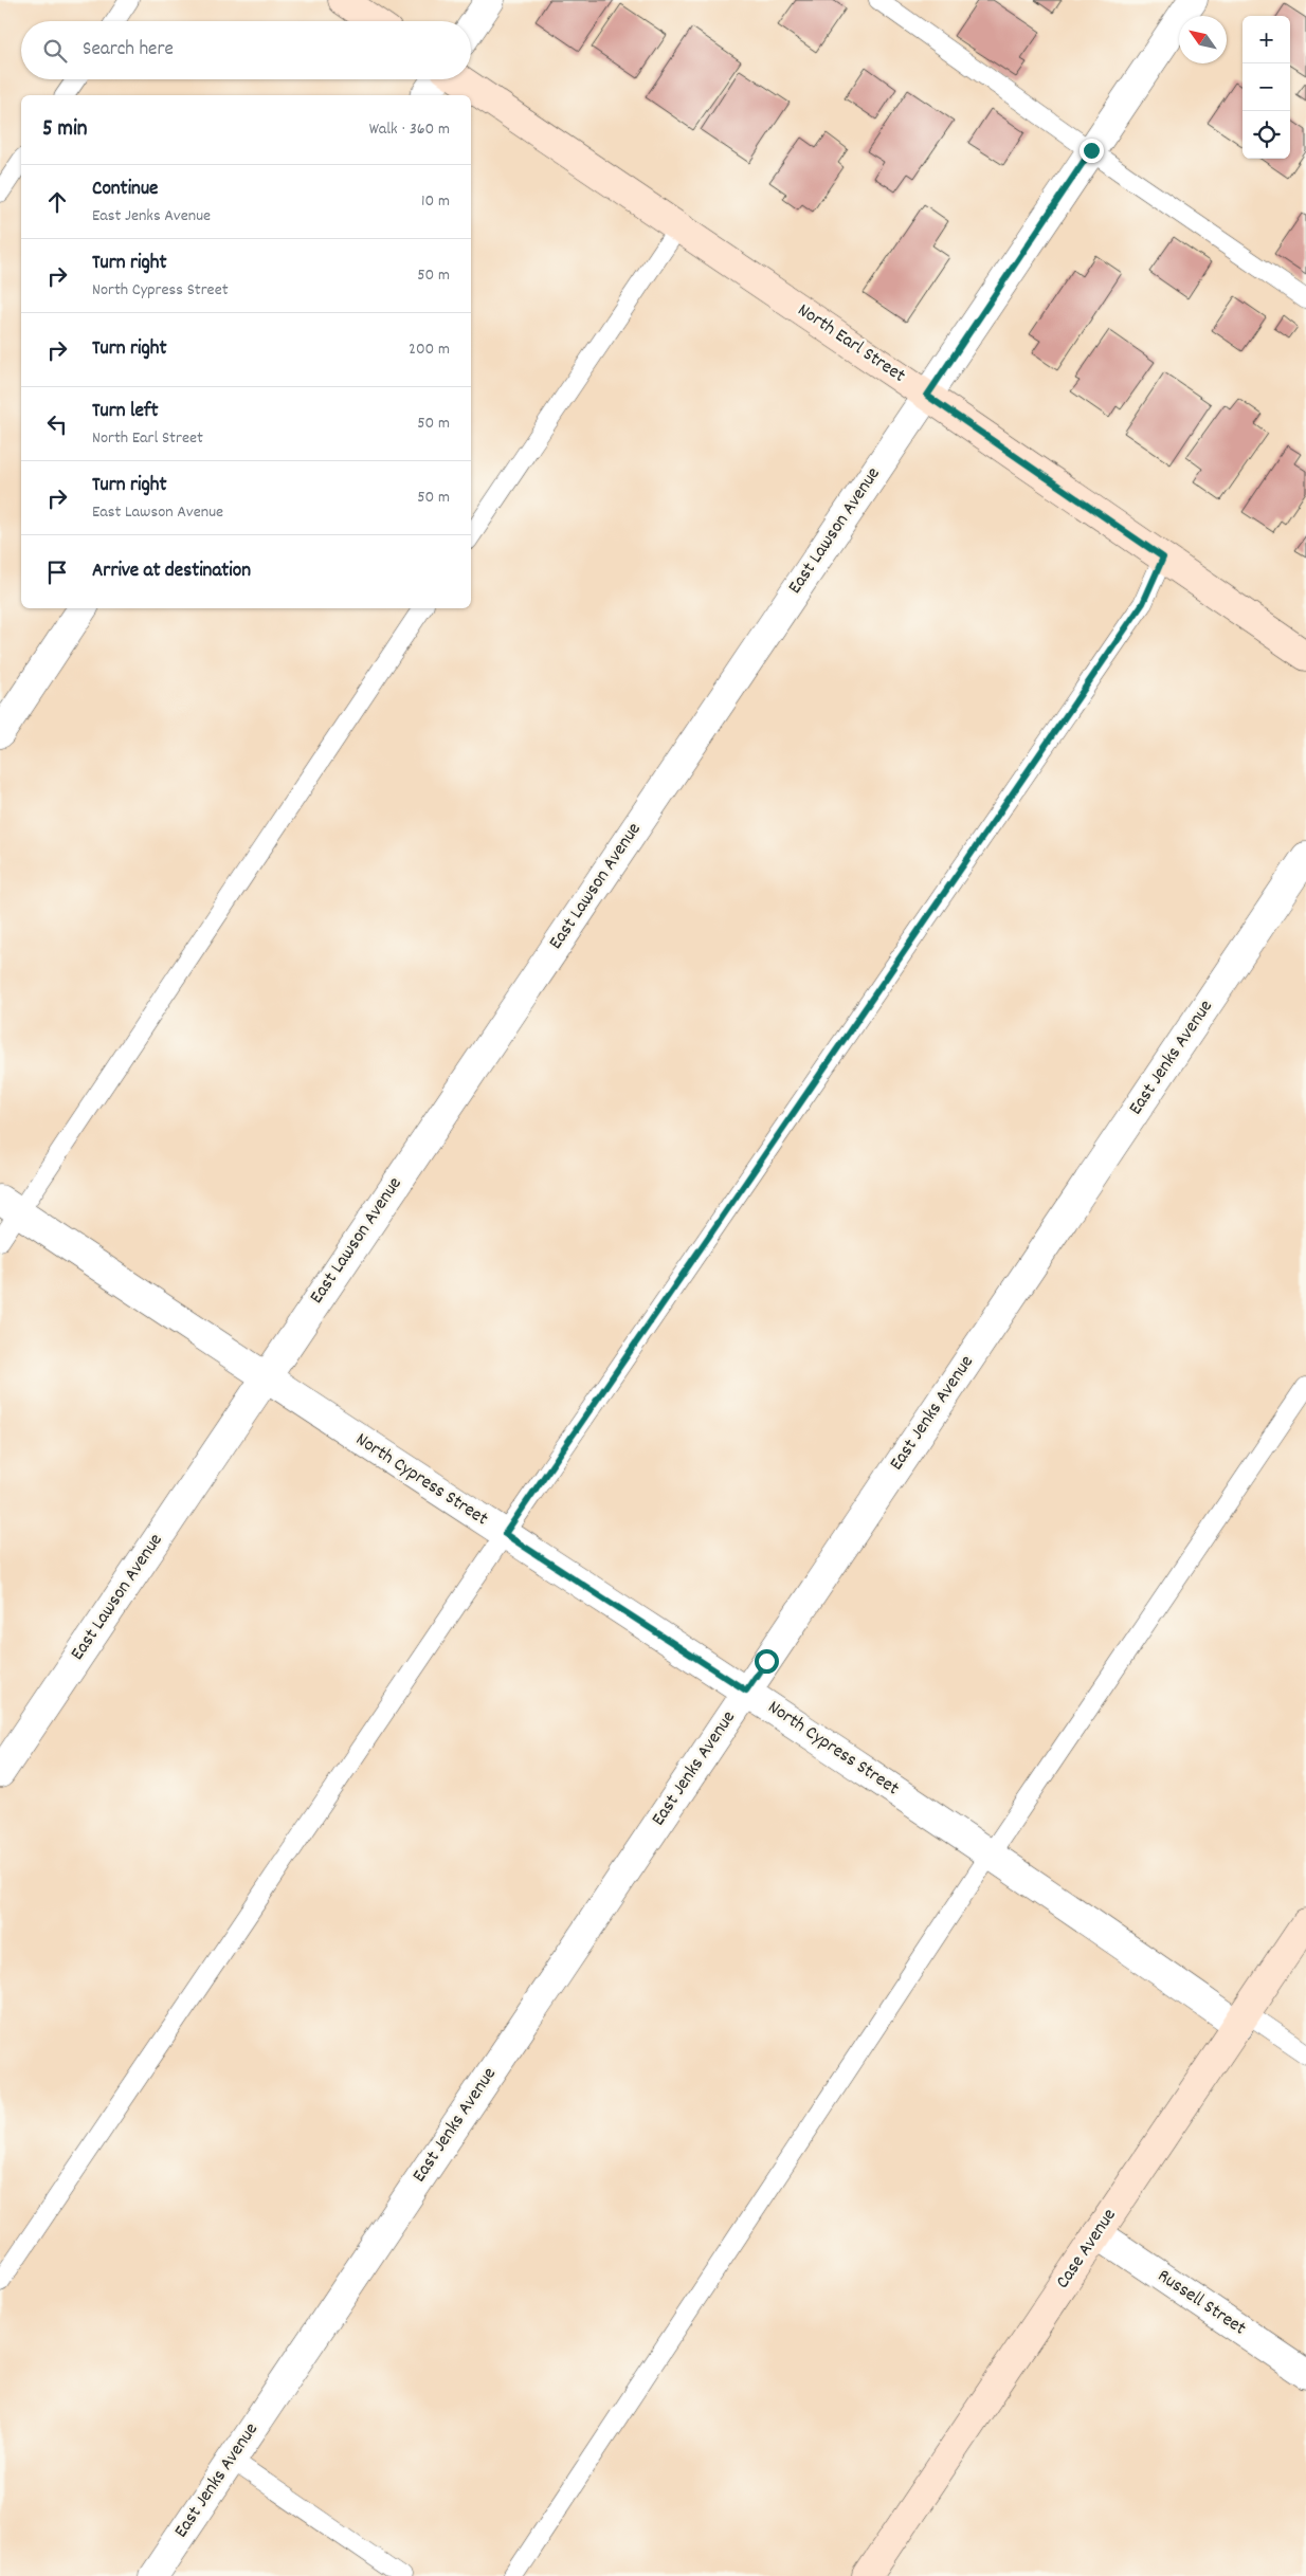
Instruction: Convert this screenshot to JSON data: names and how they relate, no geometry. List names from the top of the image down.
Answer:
{
  "streets": {
    "street": [
      "North Earl Street",
      "East Lawson Avenue",
      "East Jenks Avenue",
      "North Cypress Street",
      "Case Avenue",
      "Russell Street"
    ]
  },
  "crossings": [
    ["North Earl Street", "East Lawson Avenue"],
    ["East Lawson Avenue", "North Cypress Street"],
    ["East Jenks Avenue", "North Cypress Street"],
    ["North Cypress Street", "Case Avenue"],
    ["Case Avenue", "Russell Street"]
  ],
  "north": "top left",
  "page": {
    "map_buttons": ["+", "−"],
    "search": "Search here",
    "heading": ["5 min", "Walk · 360 m"],
    "list": [
      ["Continue", "East Jenks Avenue", "10 m"],
      ["Turn right", "North Cypress Street", "50 m"],
      ["Turn right", "200 m"],
      ["Turn left", "North Earl Street", "50 m"],
      ["Turn right", "East Lawson Avenue", "50 m"],
      "Arrive at destination"
    ]
  }
}
